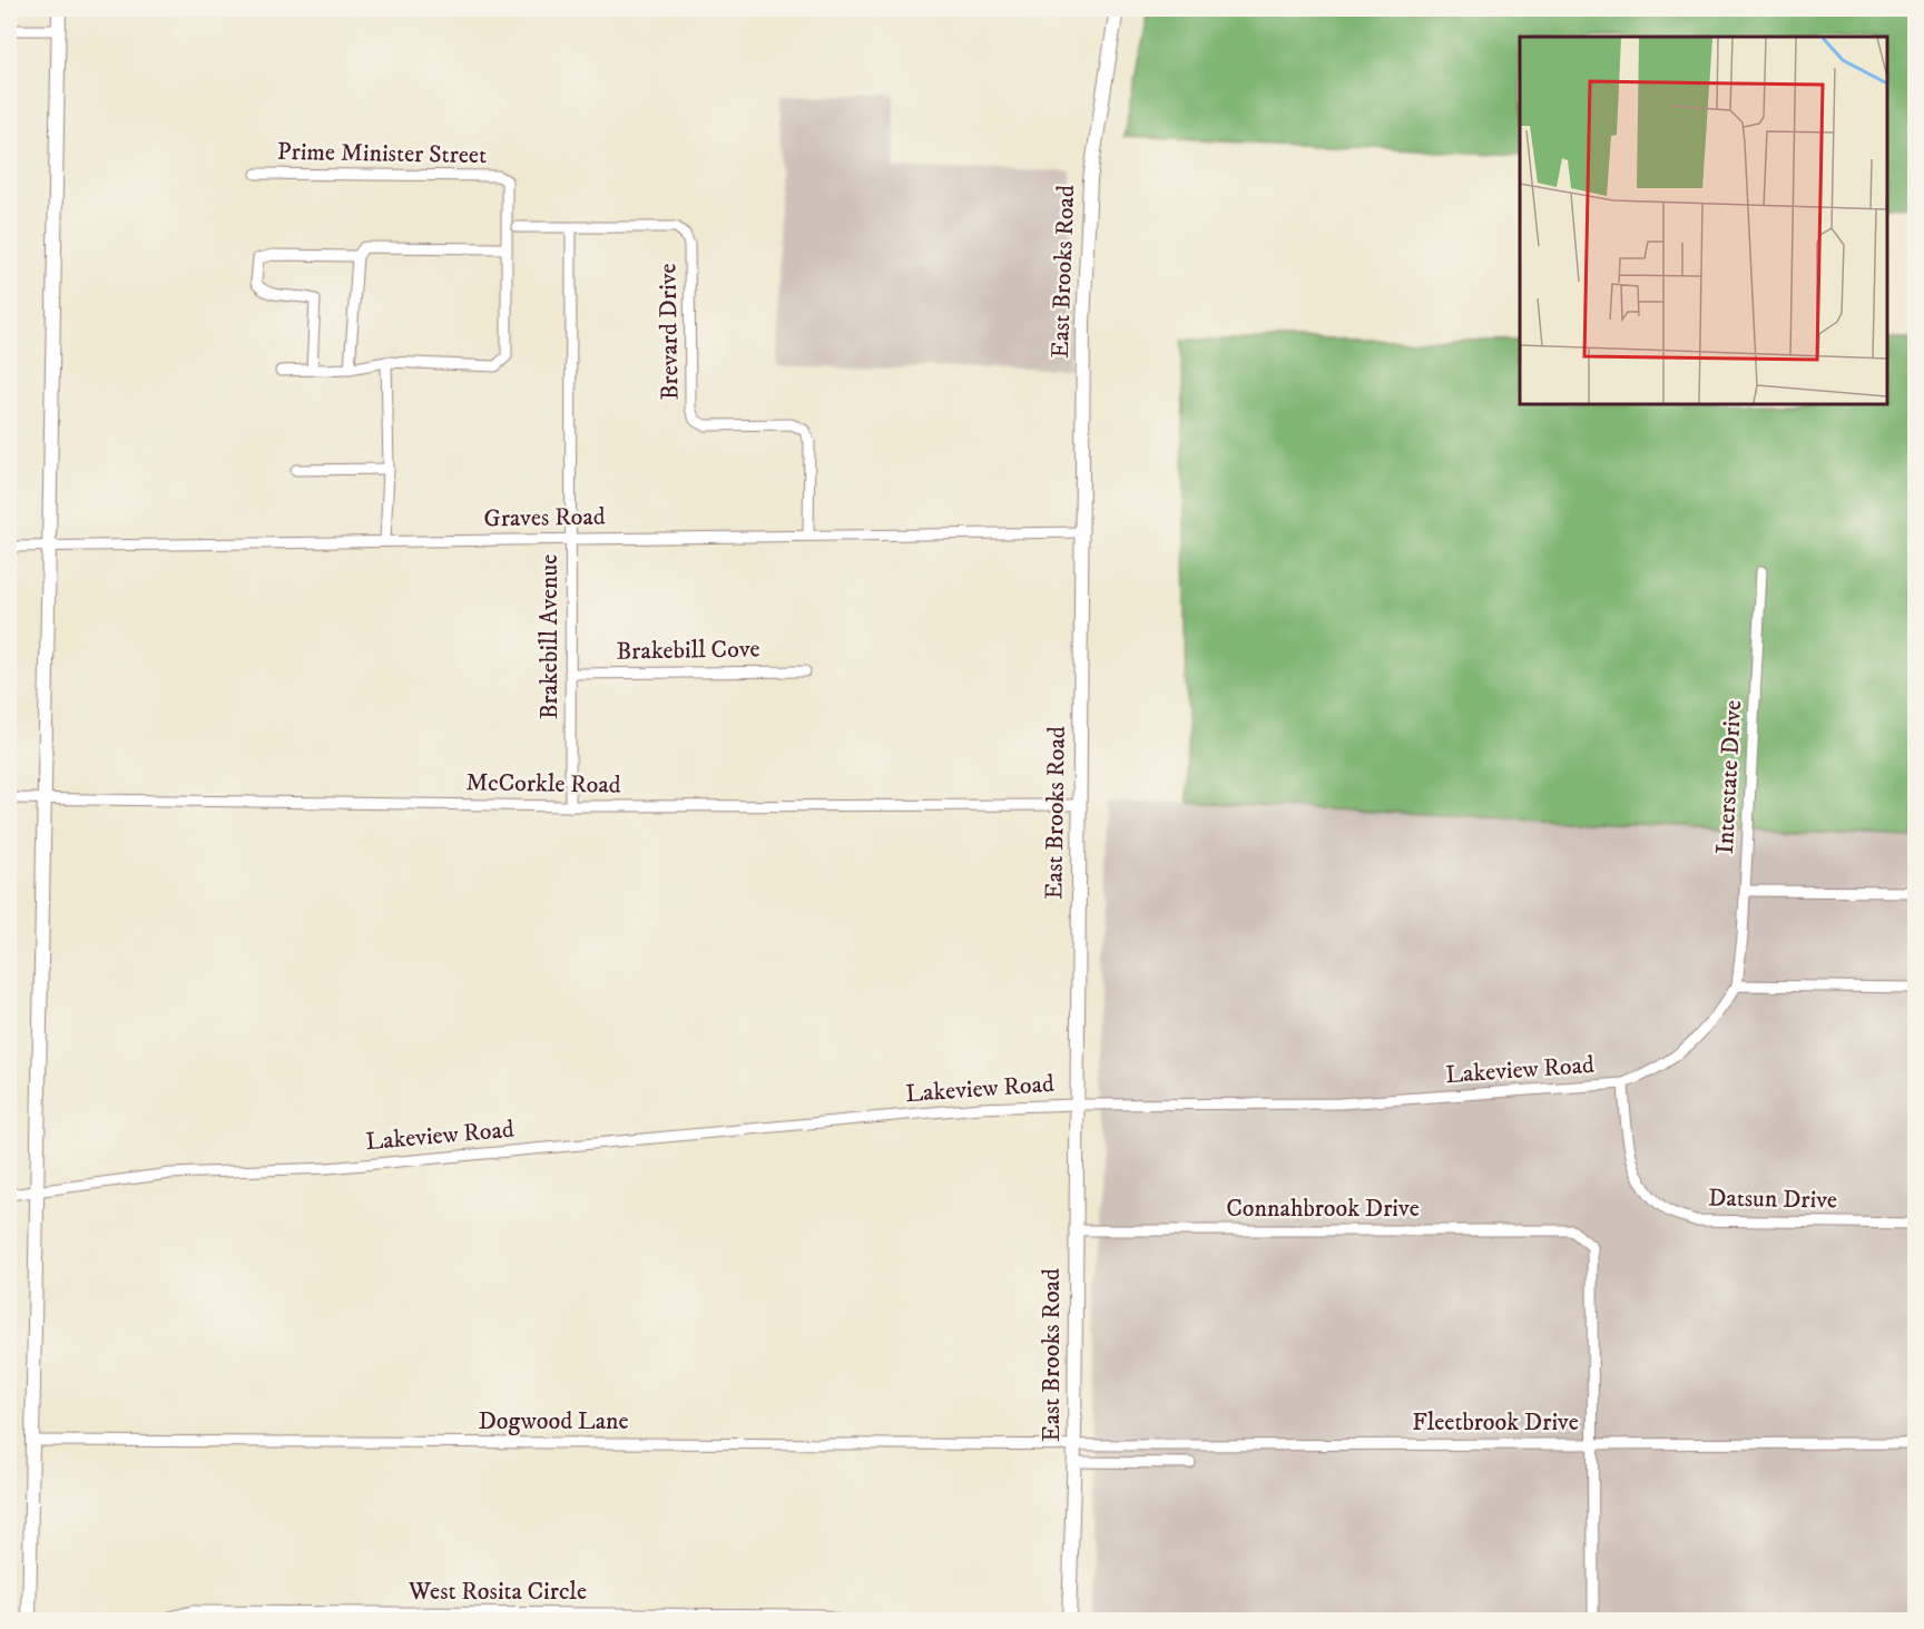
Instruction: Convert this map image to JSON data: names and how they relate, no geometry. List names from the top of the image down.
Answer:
{
  "streets": {
    "main road": ["East Brooks Road"],
    "street": [
      "Prime Minister Street",
      "Brevard Drive",
      "Graves Road",
      "Brakebill Avenue",
      "Brakebill Cove",
      "Interstate Drive",
      "McCorkle Road",
      "Lakeview Road",
      "Datsun Drive",
      "Connahbrook Drive",
      "Dogwood Lane",
      "Fleetbrook Drive",
      "West Rosita Circle"
    ]
  },
  "crossings": [
    ["East Brooks Road", "Graves Road"],
    ["East Brooks Road", "McCorkle Road"],
    ["East Brooks Road", "Lakeview Road"],
    ["East Brooks Road", "Connahbrook Drive"],
    ["East Brooks Road", "Dogwood Lane"],
    ["East Brooks Road", "Fleetbrook Drive"],
    ["Brevard Drive", "Graves Road"],
    ["Brevard Drive", "Brakebill Avenue"],
    ["Graves Road", "Brakebill Avenue"],
    ["Brakebill Avenue", "Brakebill Cove"],
    ["Brakebill Avenue", "McCorkle Road"],
    ["Interstate Drive", "Lakeview Road"],
    ["Lakeview Road", "Datsun Drive"],
    ["Connahbrook Drive", "Fleetbrook Drive"],
    ["Dogwood Lane", "Fleetbrook Drive"]
  ]
}
